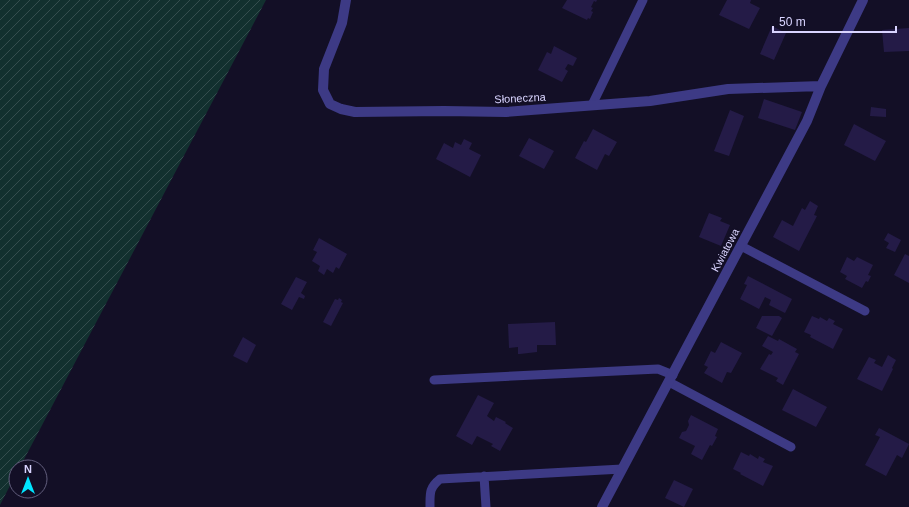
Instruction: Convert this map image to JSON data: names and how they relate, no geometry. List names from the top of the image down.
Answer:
{
  "streets": {
    "street": ["Słoneczna", "Kwiatowa"]
  },
  "crossings": [
    ["Słoneczna", "Kwiatowa"]
  ],
  "scale_bar": "50 m",
  "north": "top"
}
